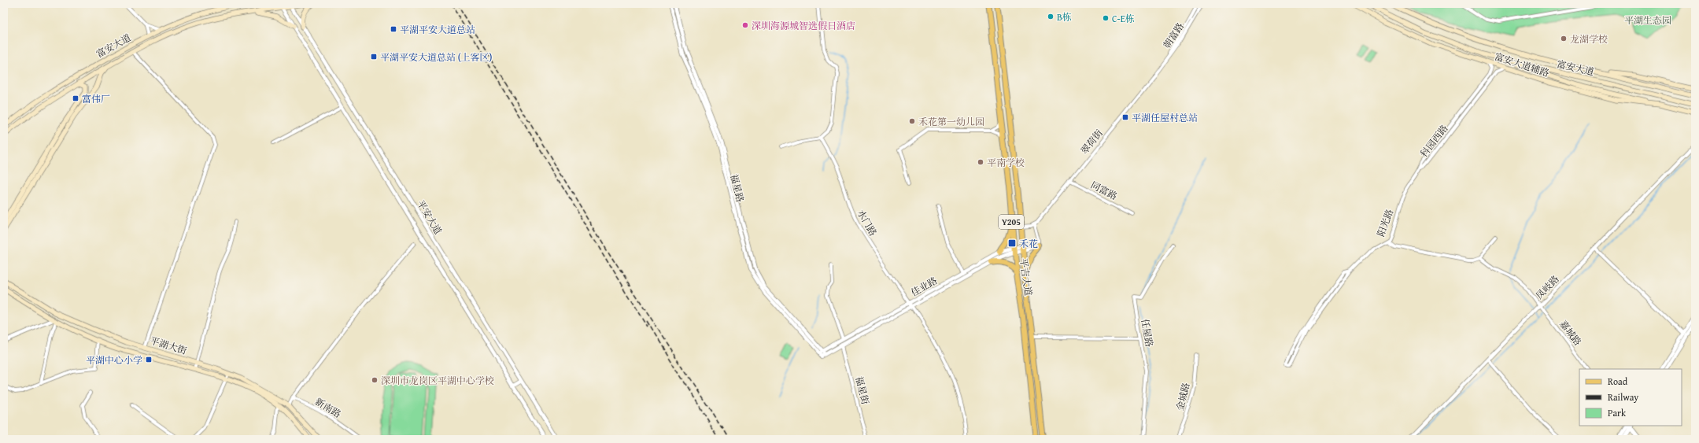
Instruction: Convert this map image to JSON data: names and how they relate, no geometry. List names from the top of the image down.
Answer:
{
  "streets": {
    "main road": [
      "富安大道",
      "富安大道辅路",
      "Y205",
      "平吉大道",
      "平湖大街"
    ],
    "street": [
      "朝富路",
      "科园西路",
      "翠荷街",
      "福星路",
      "同富路",
      "平安大道",
      "水门路",
      "阳光路",
      "佳业路",
      "凤岐路",
      "任屋路",
      "嘉城路",
      "福星街",
      "金城路",
      "新南路"
    ]
  },
  "crossings": [
    ["朝富路", "翠荷街"],
    ["富安大道", "平安大道"],
    ["富安大道辅路", "科园西路"],
    ["科园西路", "阳光路"],
    ["翠荷街", "同富路"],
    ["福星路", "佳业路"],
    ["水门路", "佳业路"],
    ["平吉大道", "佳业路"],
    ["佳业路", "福星街"],
    ["凤岐路", "嘉城路"]
  ],
  "parks": ["平湖生态园"],
  "places": {
    "other": [
      "B栋",
      "C-E栋",
      "深圳海源城智选假日酒店",
      "龙湖学校",
      "禾花第一幼儿园",
      "平南学校",
      "深圳市龙岗区平湖中心学校"
    ],
    "transit": [
      "平湖平安大道总站",
      "平湖平安大道总站 (上客区)",
      "富伟厂",
      "平湖任屋村总站",
      "禾花",
      "平湖中心小学"
    ]
  },
  "legend": ["Road", "Railway", "Park"]
}
